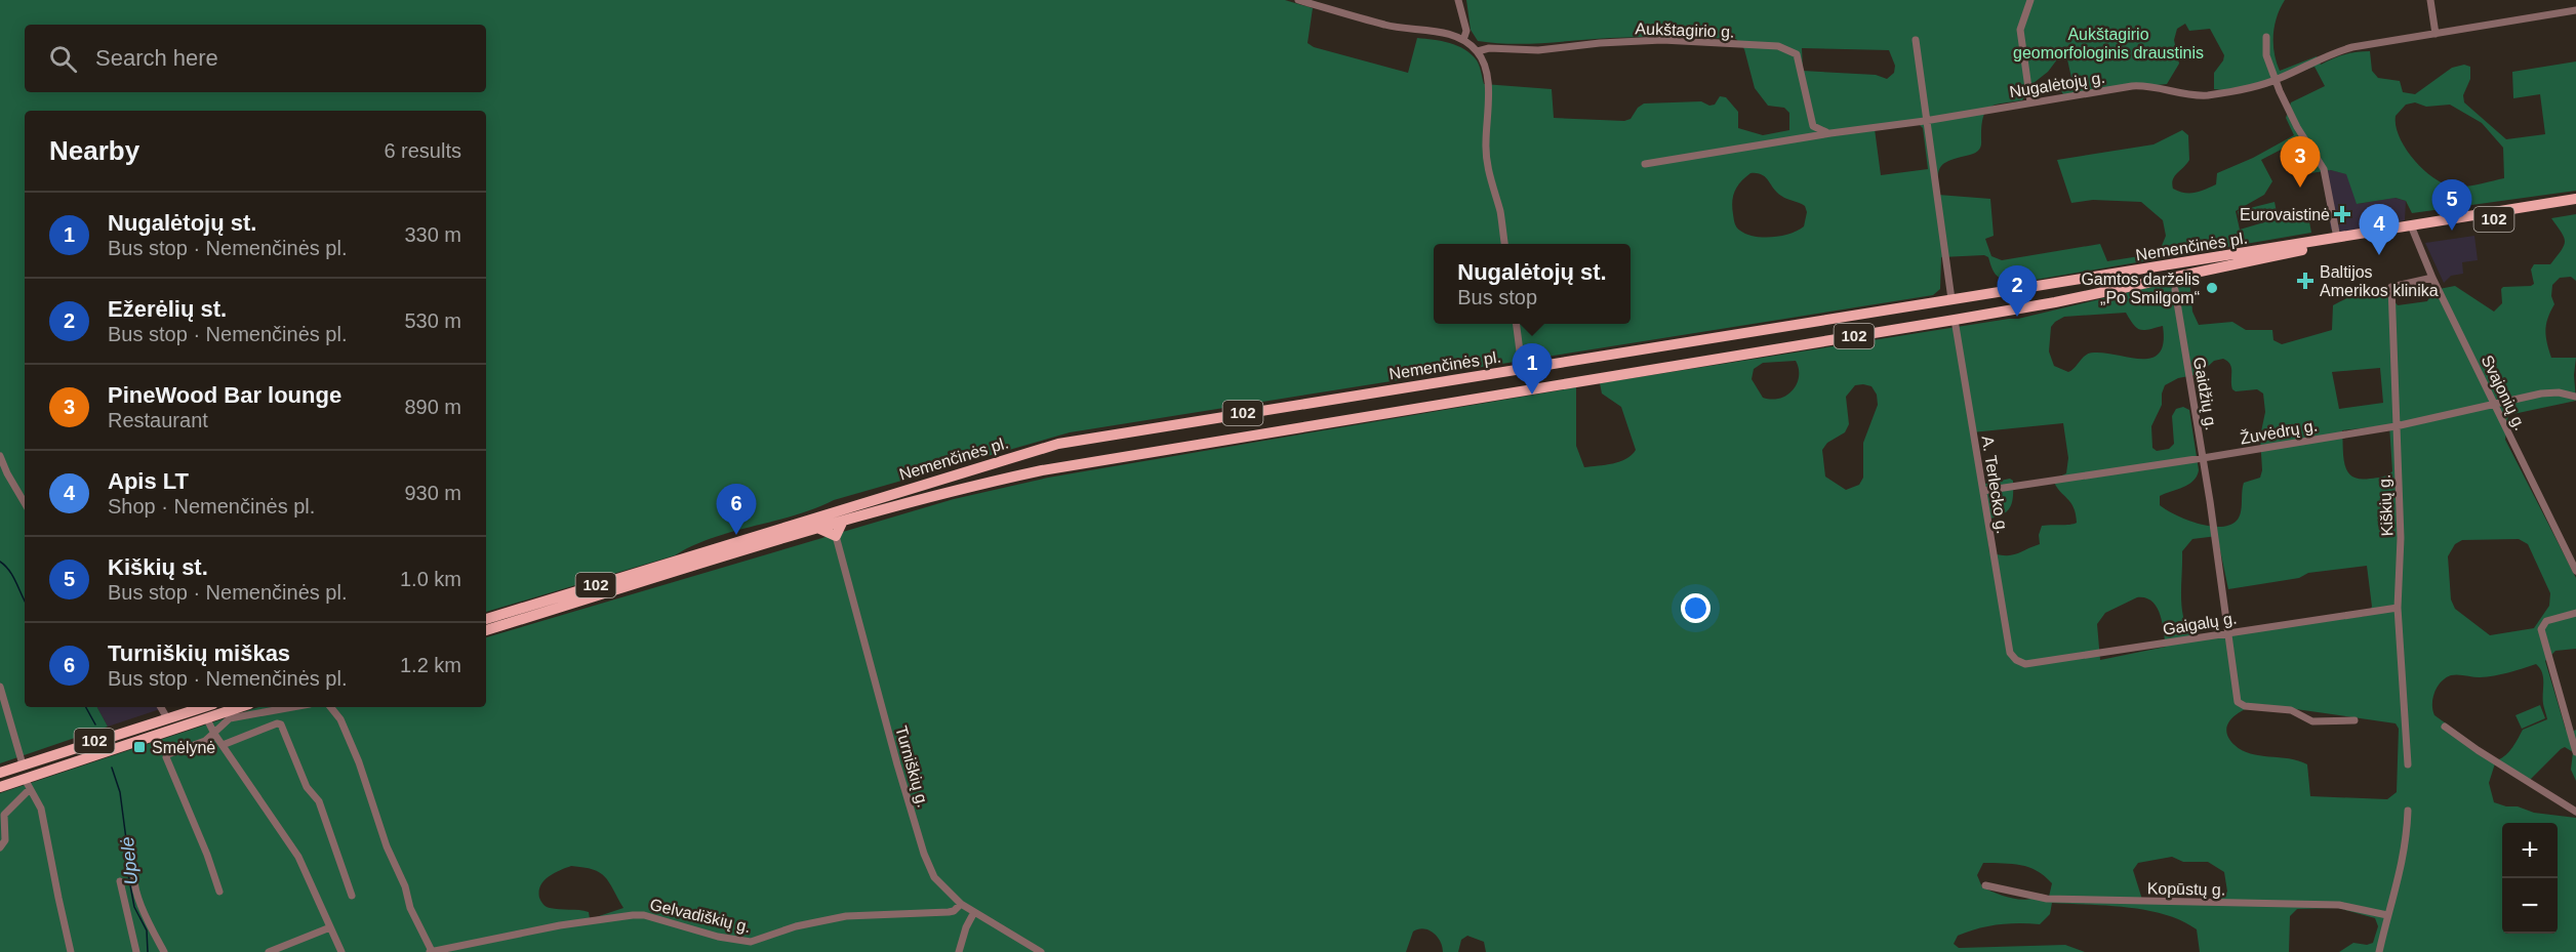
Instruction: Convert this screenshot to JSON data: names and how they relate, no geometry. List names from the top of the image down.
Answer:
{
  "streets": {
    "main road": ["102", "Nemenčinės pl."],
    "street": [
      "Aukštagirio g.",
      "Nugalėtojų g.",
      "Svajonių g.",
      "Gaidžių g.",
      "Žuvėdrų g.",
      "A. Terlecko g.",
      "Kiškių g.",
      "Gaigalų g.",
      "Turniškių g.",
      "Kopūstų g.",
      "Gelvadiškių g."
    ]
  },
  "crossings": [
    ["Aukštagirio g.", "Nugalėtojų g."],
    ["Nemenčinės pl.", "Svajonių g."],
    ["Nemenčinės pl.", "A. Terlecko g."],
    ["Svajonių g.", "Žuvėdrų g."],
    ["Svajonių g.", "Kiškių g."],
    ["Gaidžių g.", "Žuvėdrų g."],
    ["Gaidžių g.", "Gaigalų g."],
    ["Žuvėdrų g.", "A. Terlecko g."],
    ["Žuvėdrų g.", "Kiškių g."],
    ["A. Terlecko g.", "Gaigalų g."],
    ["Kiškių g.", "Gaigalų g."],
    ["Turniškių g.", "Gelvadiškių g."]
  ],
  "water": ["Upelė"],
  "parks": ["Aukštagirio geomorfologinis draustinis"],
  "places": {
    "health": ["Eurovaistinė", "Baltijos Amerikos klinika"],
    "other": ["Gamtos darželis „Po Smilgom“"],
    "transit": ["Smėlynė"]
  },
  "page": {
    "search": "Search here",
    "heading": ["Nearby", "6 results"],
    "pins": [
      "3",
      "5",
      "4",
      "2",
      "1",
      "6"
    ],
    "list": [
      {
        "mark": "1",
        "name": "Nugalėtojų st.",
        "note": "Bus stop · Nemenčinės pl.",
        "value": "330 m"
      },
      {
        "mark": "2",
        "name": "Ežerėlių st.",
        "note": "Bus stop · Nemenčinės pl.",
        "value": "530 m"
      },
      {
        "mark": "3",
        "name": "PineWood Bar lounge",
        "note": "Restaurant",
        "value": "890 m"
      },
      {
        "mark": "4",
        "name": "Apis LT",
        "note": "Shop · Nemenčinės pl.",
        "value": "930 m"
      },
      {
        "mark": "5",
        "name": "Kiškių st.",
        "note": "Bus stop · Nemenčinės pl.",
        "value": "1.0 km"
      },
      {
        "mark": "6",
        "name": "Turniškių miškas",
        "note": "Bus stop · Nemenčinės pl.",
        "value": "1.2 km"
      }
    ],
    "popup": ["Nugalėtojų st.", "Bus stop"],
    "map_buttons": ["+", "−"]
  }
}
